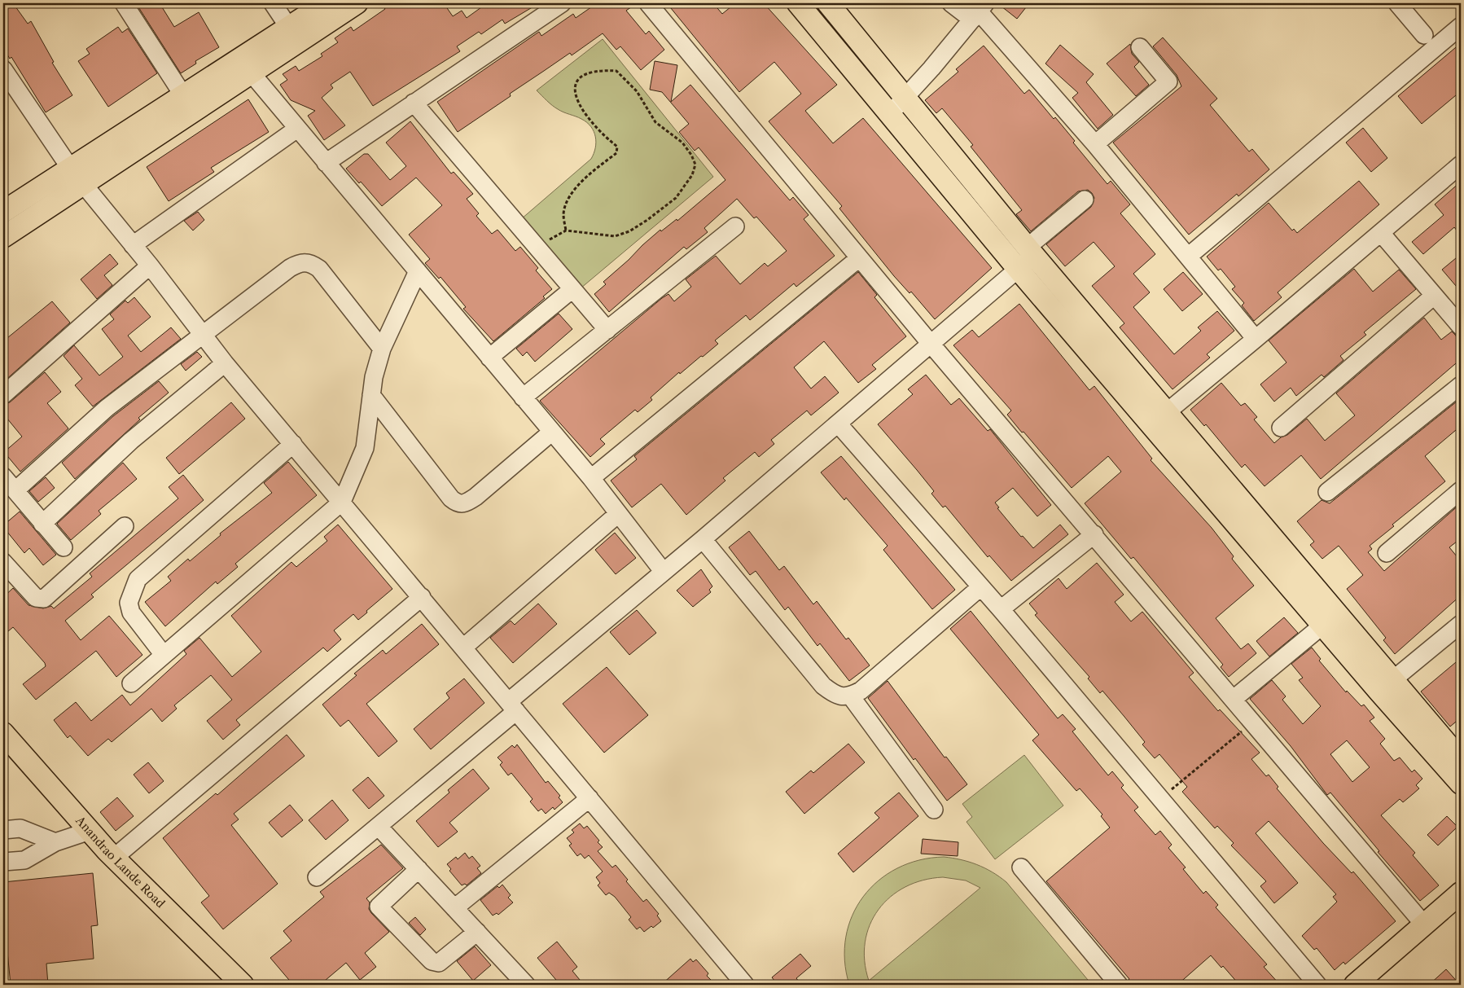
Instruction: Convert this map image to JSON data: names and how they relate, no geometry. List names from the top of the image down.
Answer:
{
  "streets": {
    "main road": ["Anandrao Lande Road"]
  }
}
